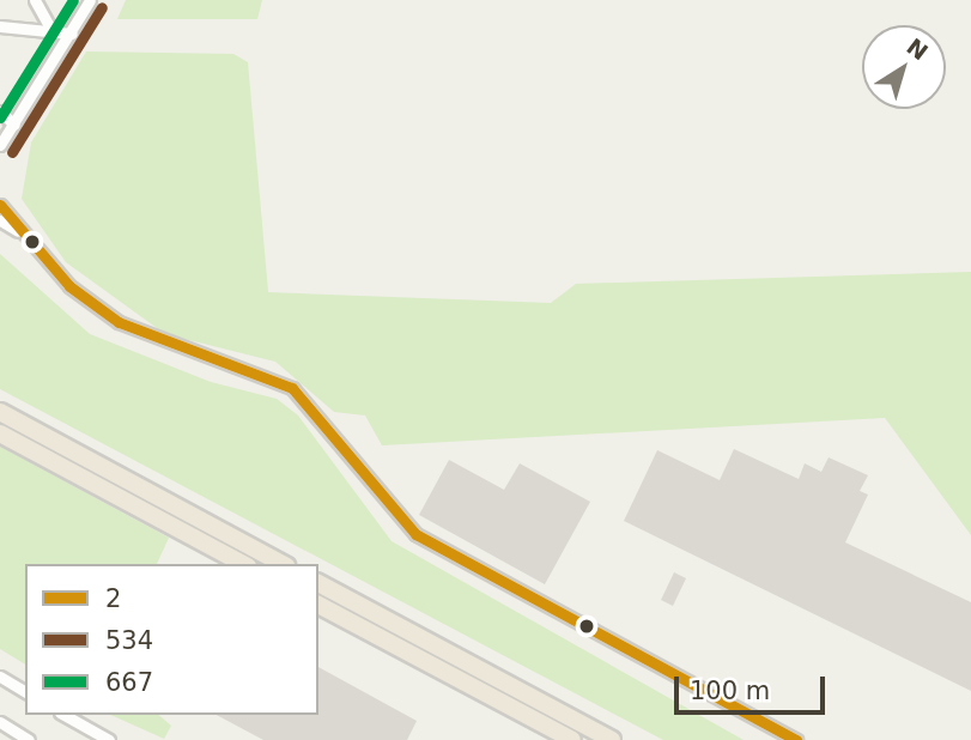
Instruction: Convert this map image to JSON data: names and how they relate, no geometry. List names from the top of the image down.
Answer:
{
  "lines": ["transit line 667", "transit line 534", "transit line 2"],
  "legend": ["2", "534", "667"],
  "scale_bar": "100 m",
  "north": "top right"
}
